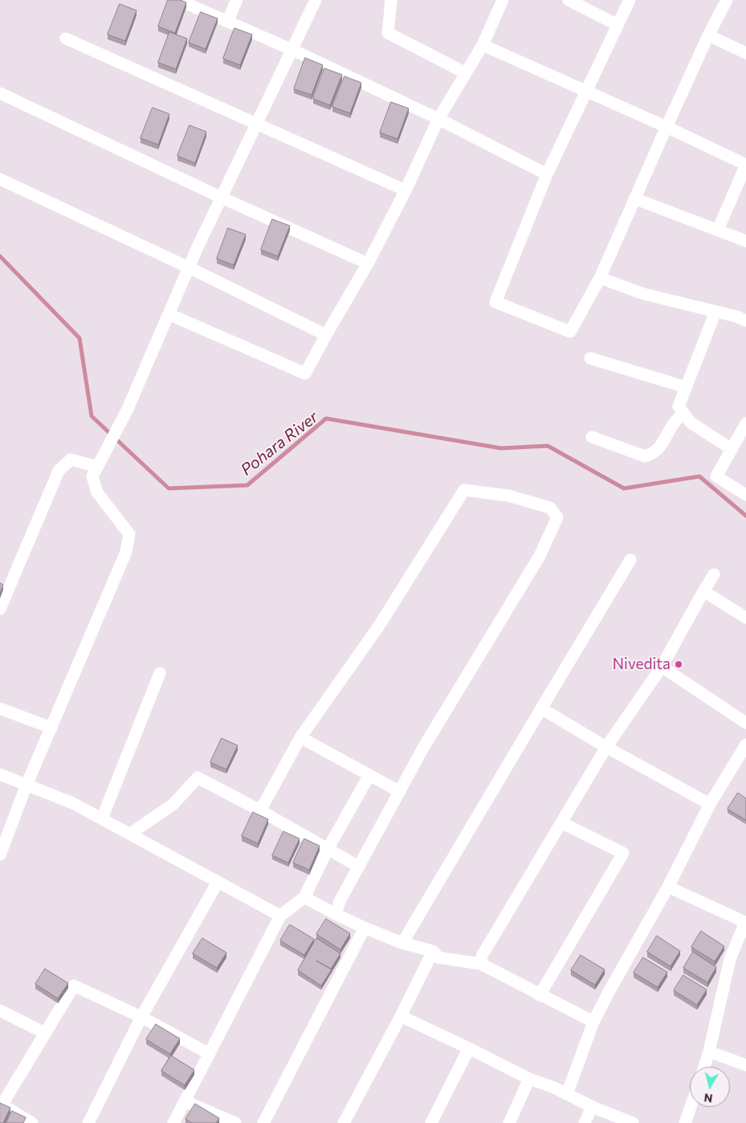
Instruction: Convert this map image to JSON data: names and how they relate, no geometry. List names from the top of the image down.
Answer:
{
  "water": ["Pohara River"],
  "places": ["Nivedita"],
  "north": "bottom"
}
